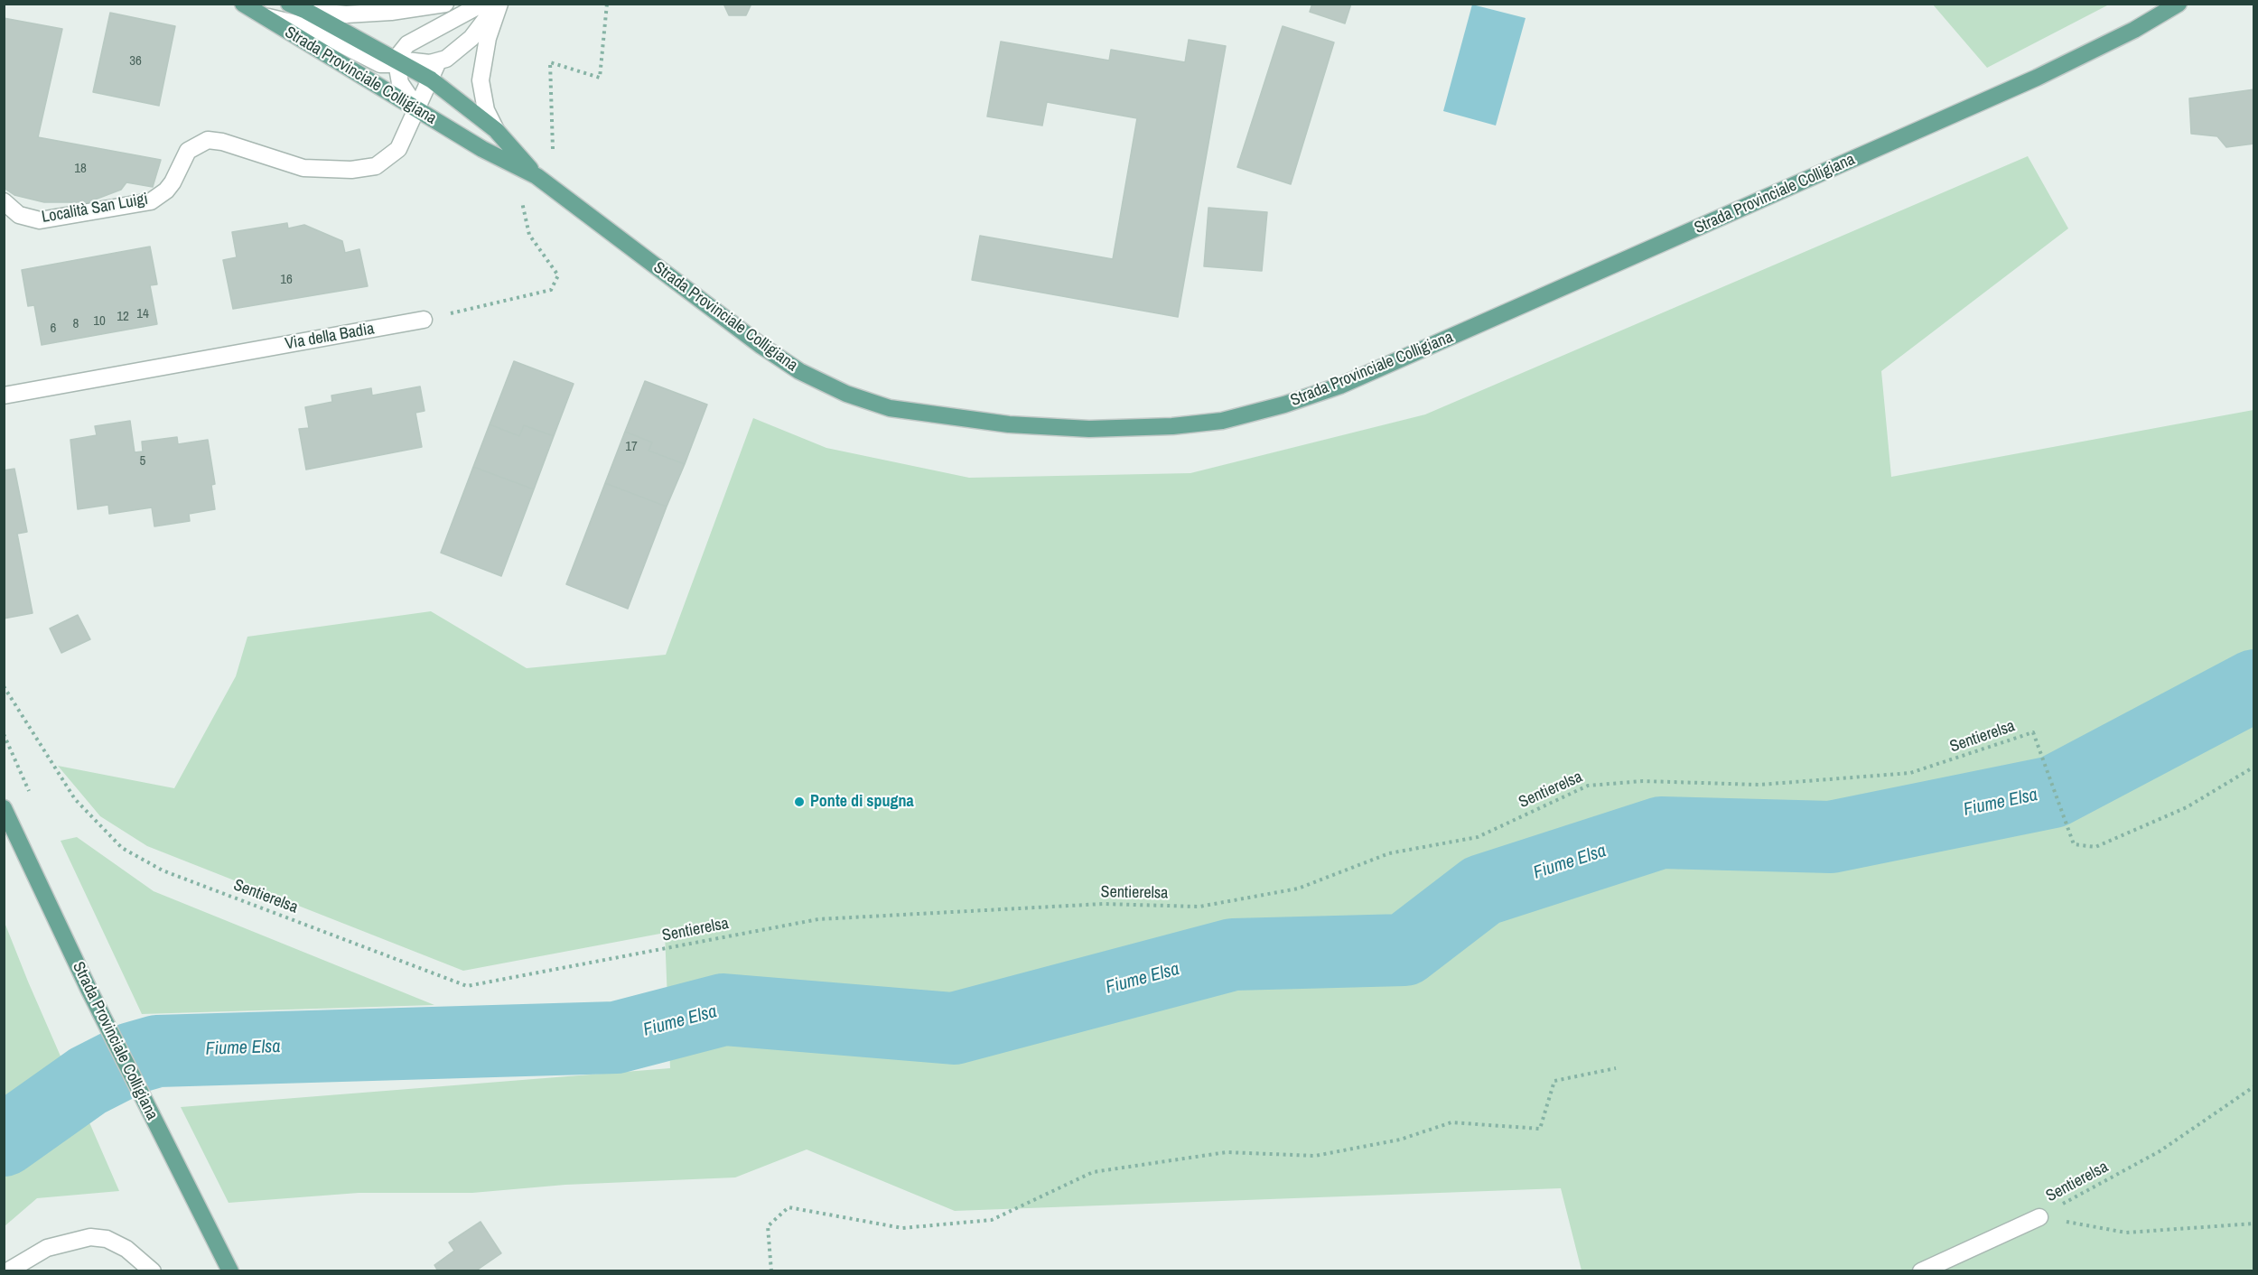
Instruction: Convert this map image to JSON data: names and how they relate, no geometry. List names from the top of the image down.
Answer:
{
  "streets": {
    "main road": ["Strada Provinciale Colligiana"],
    "street": ["Località San Luigi", "Via della Badia"],
    "path": ["Sentierelsa"]
  },
  "crossings": [
    ["Strada Provinciale Colligiana", "Località San Luigi"]
  ],
  "water": ["Fiume Elsa"],
  "places": ["Ponte di spugna"],
  "house_numbers": [
    "36",
    "18",
    "16",
    "14",
    "12",
    "10",
    "8",
    "6",
    "17",
    "5"
  ]
}
